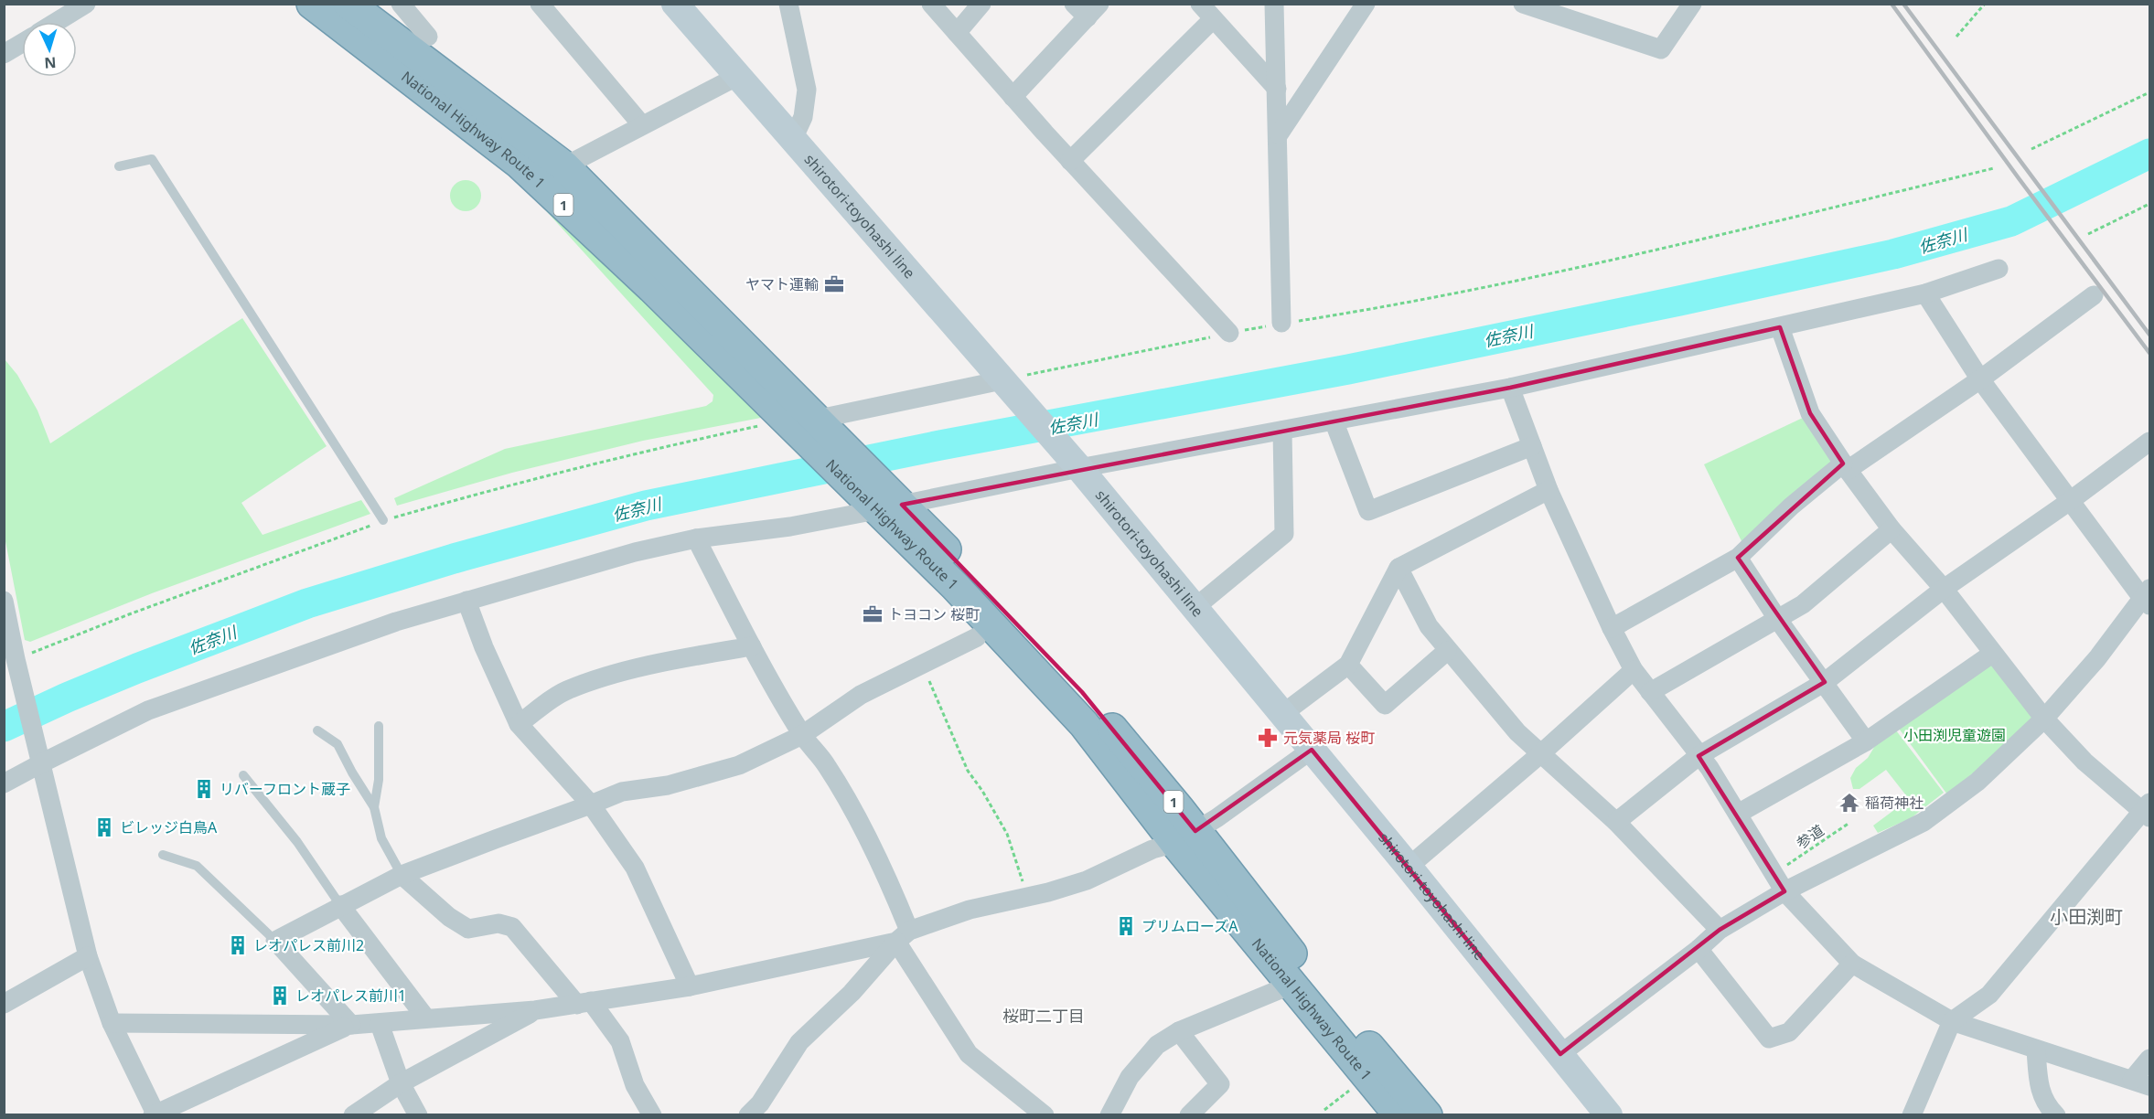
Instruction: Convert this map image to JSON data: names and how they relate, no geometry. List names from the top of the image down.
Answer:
{
  "streets": {
    "highway": ["National Highway Route 1", "1"],
    "main road": ["shirotori-toyohashi line"],
    "path": ["参道"]
  },
  "districts": ["小田渕町", "桜町二丁目"],
  "water": ["佐奈川"],
  "parks": ["小田渕児童遊園"],
  "places": {
    "office": ["ヤマト運輸", "トヨコン 桜町"],
    "pharmacy": ["元気薬局 桜町"],
    "building": [
      "リバーフロント蔵子",
      "ビレッジ白鳥A",
      "プリムローズA",
      "レオパレス前川2",
      "レオパレス前川1"
    ],
    "temple": ["稲荷神社"]
  },
  "north": "bottom"
}
